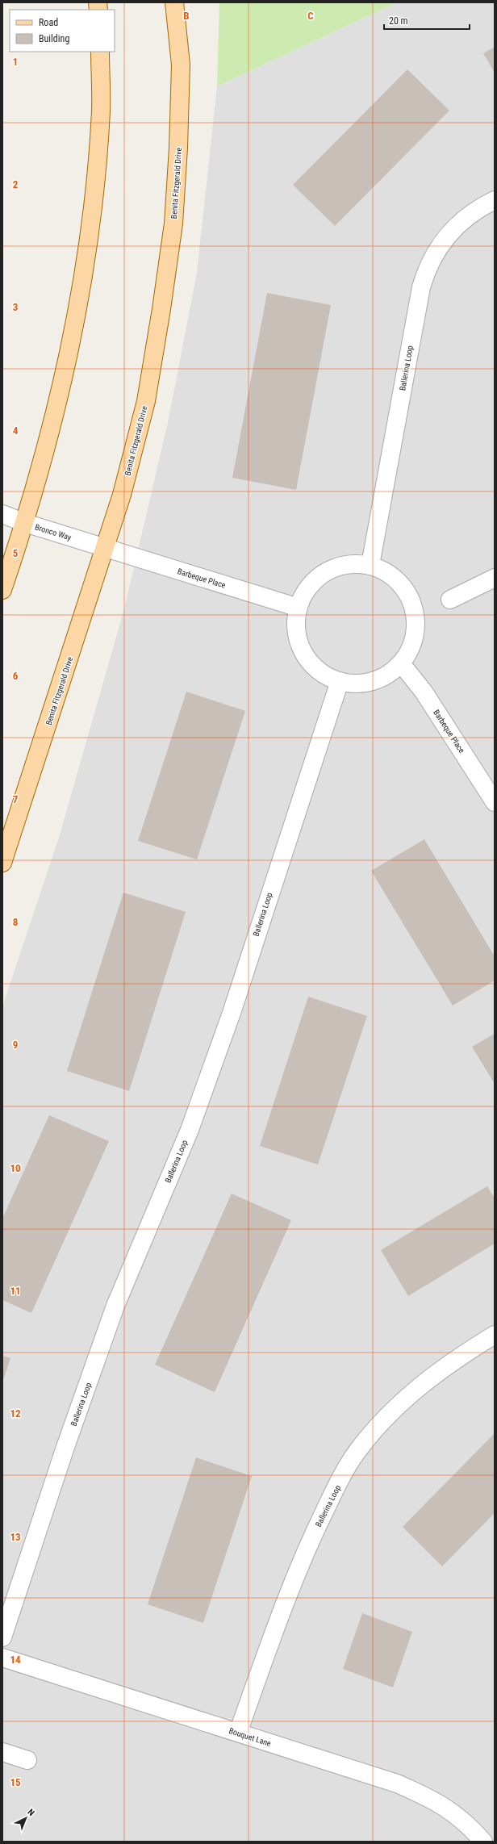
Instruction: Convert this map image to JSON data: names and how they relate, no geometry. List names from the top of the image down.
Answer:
{
  "streets": {
    "main road": ["Benita Fitzgerald Drive"],
    "street": [
      "Ballerina Loop",
      "Bronco Way",
      "Barbeque Place",
      "Bouquet Lane"
    ]
  },
  "crossings": [
    ["Benita Fitzgerald Drive", "Bronco Way"],
    ["Benita Fitzgerald Drive", "Barbeque Place"],
    ["Ballerina Loop", "Bouquet Lane"],
    ["Bronco Way", "Barbeque Place"]
  ],
  "legend": ["Road", "Building"],
  "scale_bar": "20 m",
  "north": "top right",
  "grid": {
    "columns": ["B", "C"],
    "rows": [
      "1",
      "2",
      "3",
      "4",
      "5",
      "6",
      "7",
      "8",
      "9",
      "10",
      "11",
      "12",
      "13",
      "14",
      "15"
    ]
  }
}
